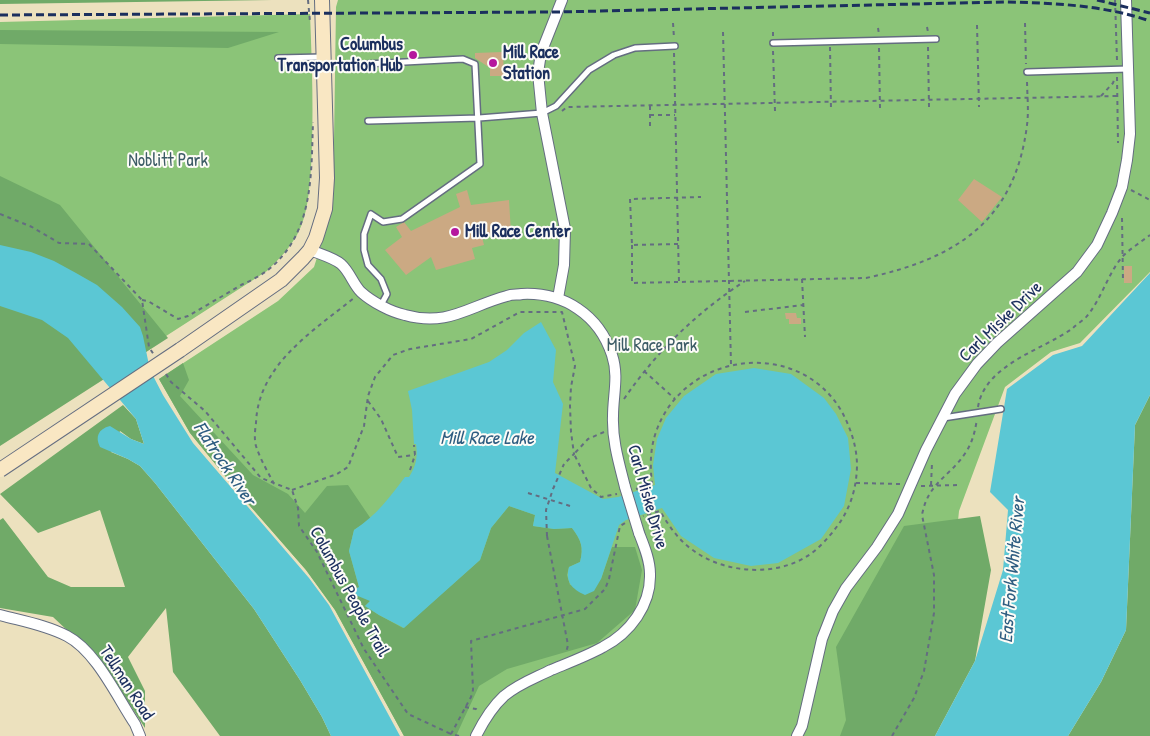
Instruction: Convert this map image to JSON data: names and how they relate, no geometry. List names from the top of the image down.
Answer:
{
  "streets": {
    "street": ["Carl Miske Drive", "Tellman Road"],
    "path": ["Columbus People Trail"]
  },
  "water": ["Mill Race Lake", "Flatrock River", "East Fork White River"],
  "parks": ["Noblitt Park", "Mill Race Park"],
  "places": ["Columbus Transportation Hub", "Mill Race Station", "Mill Race Center"]
}
